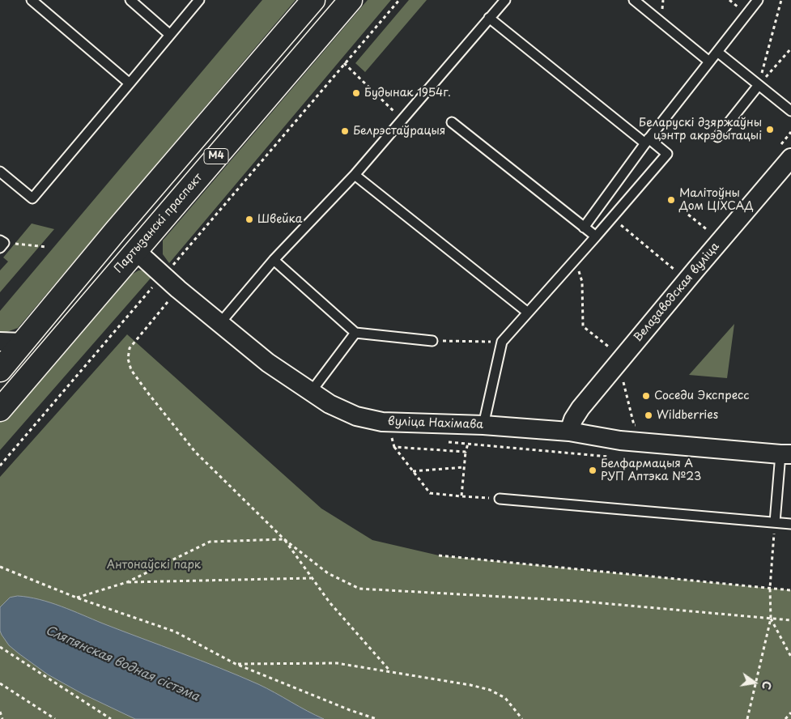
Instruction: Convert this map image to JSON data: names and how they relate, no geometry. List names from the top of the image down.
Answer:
{
  "streets": {
    "main road": ["М4", "Партызанскі праспект"],
    "street": ["Велазаводская вуліца", "вуліца Нахімава"]
  },
  "crossings": [
    ["Партызанскі праспект", "вуліца Нахімава"],
    ["Велазаводская вуліца", "вуліца Нахімава"]
  ],
  "water": ["Сляпянская водная сістэма"],
  "parks": ["Антонаўскі парк"],
  "places": [
    "Будынак 1954г.",
    "Беларускі дзяржаўны цэнтр акрэдытацыі",
    "Белрэстаўрацыя",
    "Малітоўны Дом ЦІХСАД",
    "Швейка",
    "Соседи Экспресс",
    "Wildberries",
    "Белфармацыя А РУП Аптэка №23"
  ],
  "north": "right"
}
